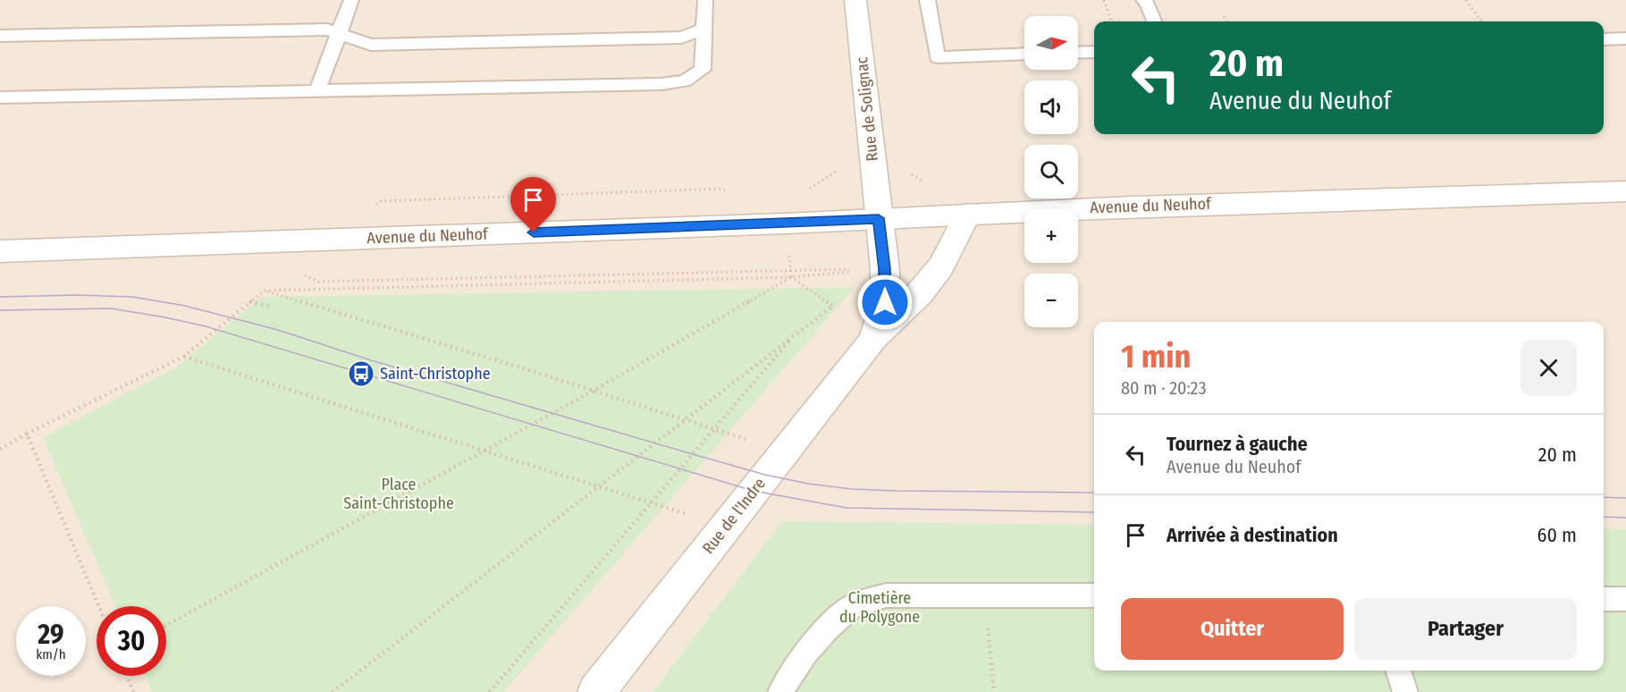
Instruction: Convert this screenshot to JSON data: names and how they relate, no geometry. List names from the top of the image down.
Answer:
{
  "streets": {
    "street": ["Rue de Solignac", "Avenue du Neuhof", "Rue de l'Indre"]
  },
  "crossings": [
    ["Rue de Solignac", "Avenue du Neuhof"],
    ["Rue de Solignac", "Rue de l'Indre"],
    ["Avenue du Neuhof", "Rue de l'Indre"]
  ],
  "parks": ["Place Saint-Christophe", "Cimetière du Polygone"],
  "places": {
    "bus stop": ["Saint-Christophe"]
  },
  "north": "right",
  "page": {
    "map_buttons": ["+", "−"],
    "turn": ["20 m", "Avenue du Neuhof"],
    "heading": ["1 min", "80 m · 20:23"],
    "list": [
      {
        "name": "Tournez à gauche",
        "note": "Avenue du Neuhof",
        "value": "20 m"
      },
      {
        "name": "Arrivée à destination",
        "value": "60 m"
      }
    ],
    "buttons": ["Quitter", "Partager"],
    "speed": "29 km/h",
    "limit": "30"
  }
}
